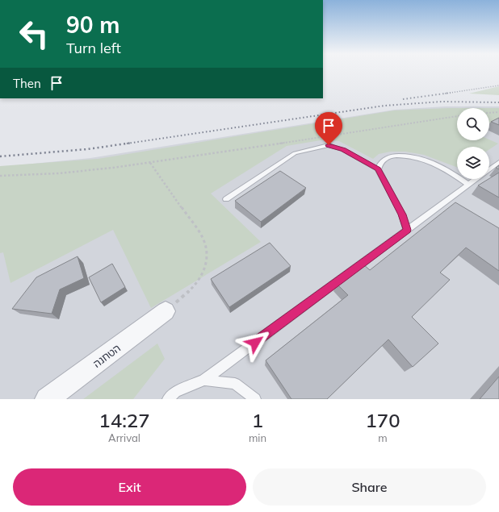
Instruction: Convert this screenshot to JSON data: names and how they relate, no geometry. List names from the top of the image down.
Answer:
{
  "streets": {
    "street": ["הטחנה"]
  },
  "page": {
    "turn": ["90 m", "Turn left"],
    "then": "Then",
    "eta": [
      "14:27",
      "Arrival",
      "1",
      "min",
      "170",
      "m"
    ],
    "buttons": ["Exit", "Share"]
  }
}
